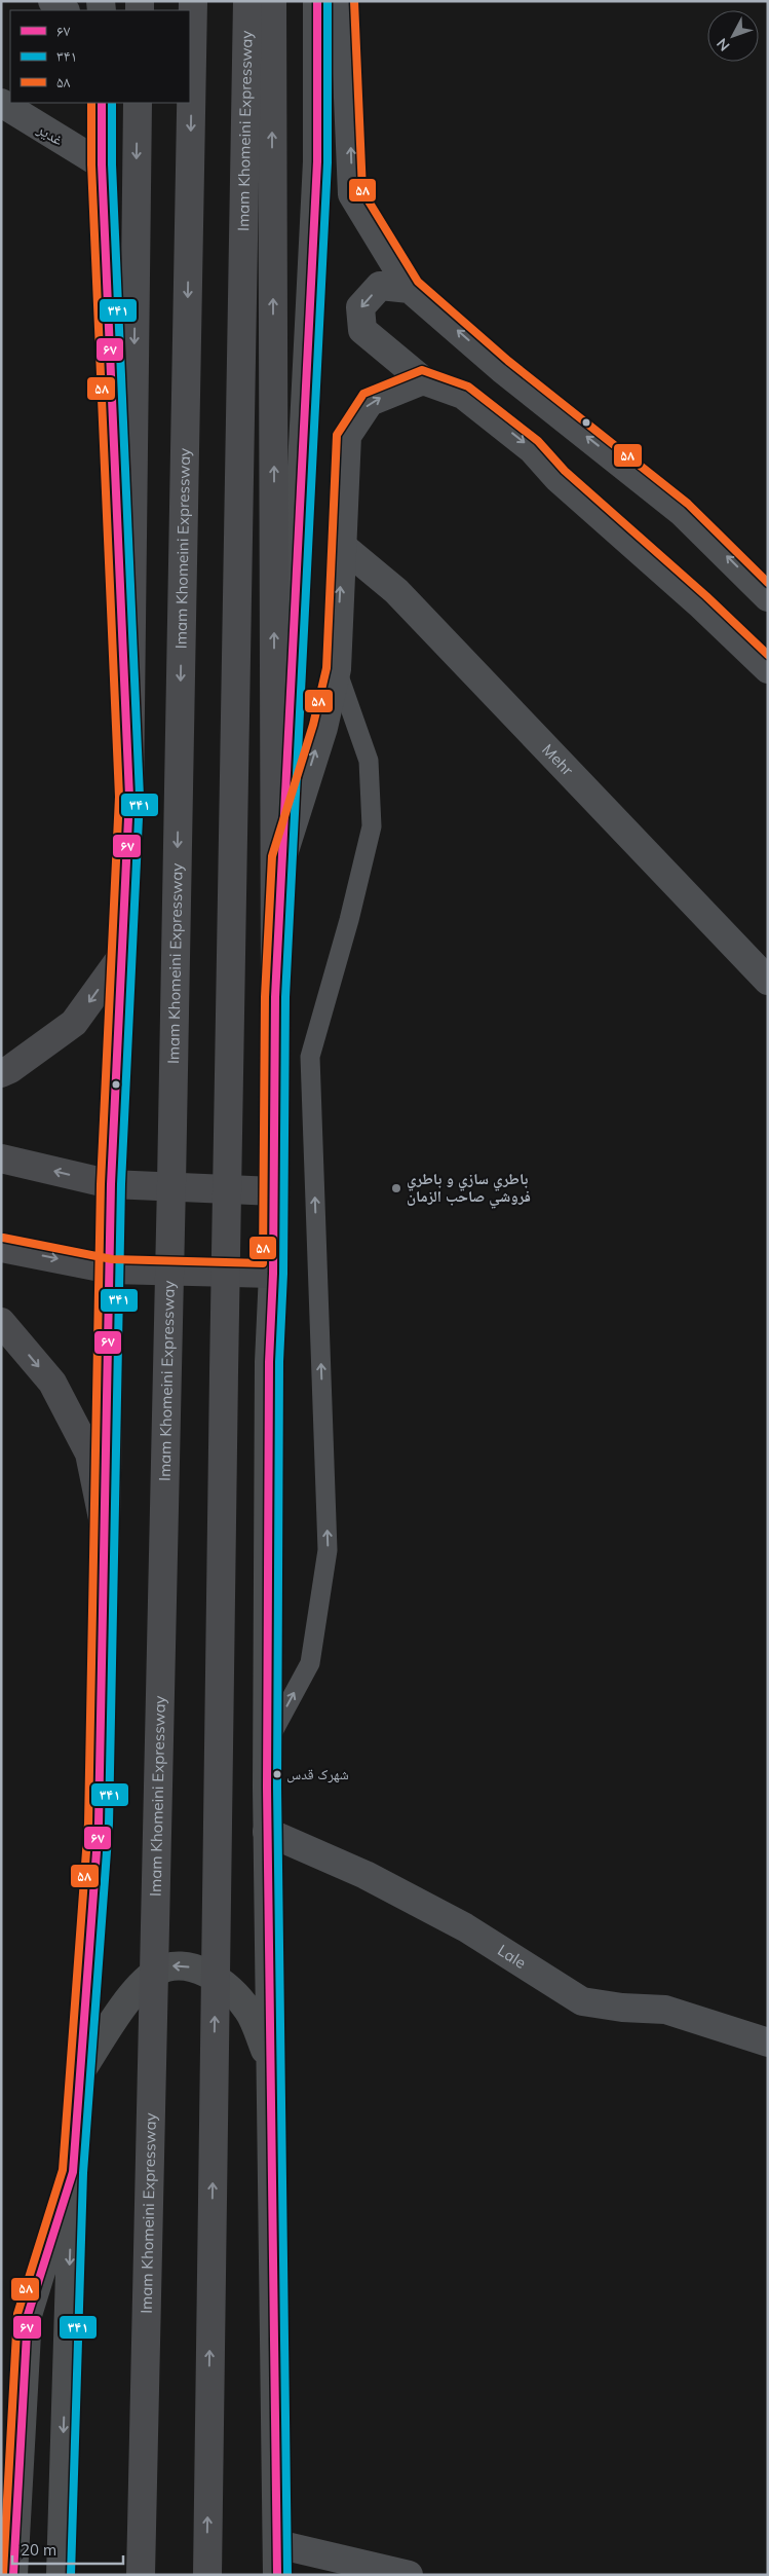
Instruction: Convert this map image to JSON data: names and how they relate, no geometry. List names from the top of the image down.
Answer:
{
  "streets": {
    "main road": ["Imam Khomeini Expressway"],
    "street": ["غدیر", "Mehr", "Lale"]
  },
  "places": ["باطري سازي و باطري فروشي صاحب الزمان", "شهرک قدس"],
  "lines": ["transit line ۶۷", "transit line ۳۴۱", "transit line ۵۸"],
  "legend": ["۶۷", "۳۴۱", "۵۸"],
  "scale_bar": "20 m",
  "north": "bottom left"
}
